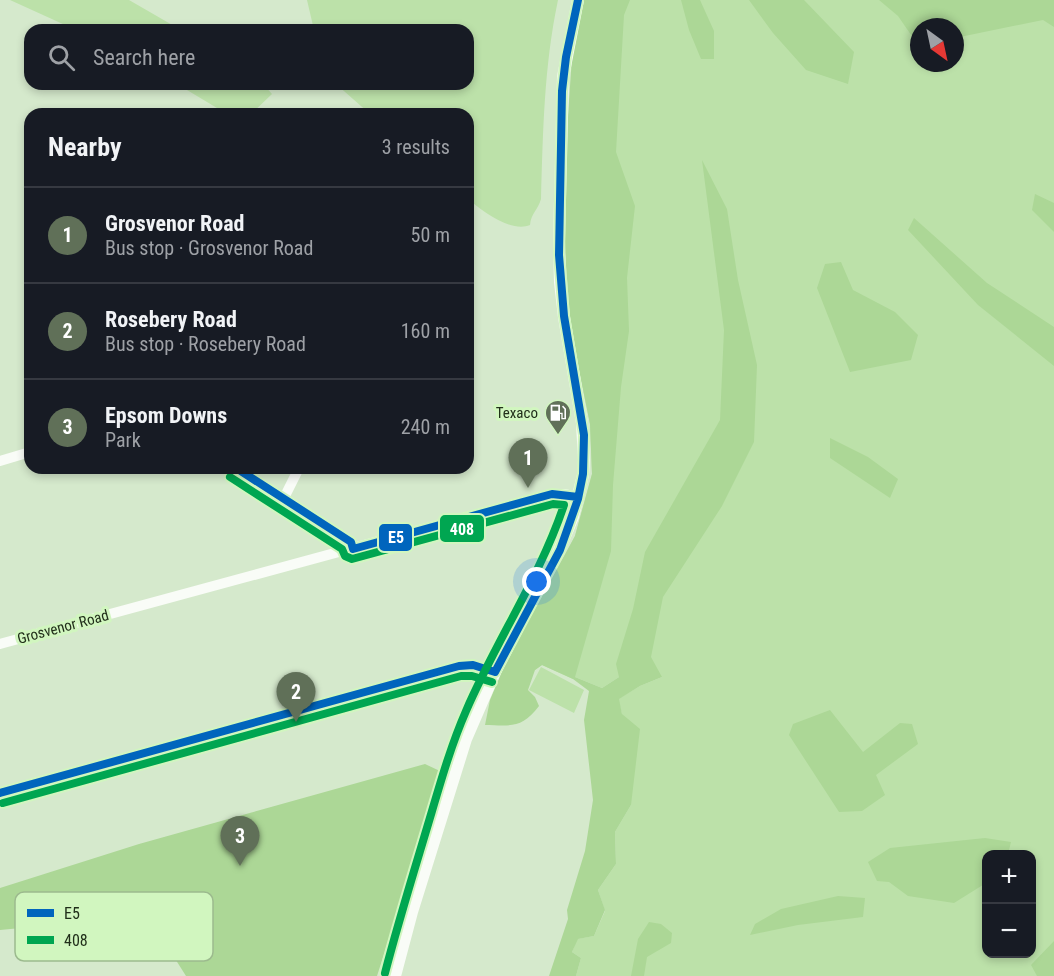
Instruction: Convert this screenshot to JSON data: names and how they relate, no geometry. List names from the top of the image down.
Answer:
{
  "streets": {
    "street": ["Grosvenor Road"]
  },
  "places": {
    "fuel station": ["Texaco"]
  },
  "lines": ["transit line E5", "transit line 408"],
  "legend": ["E5", "408"],
  "north": "bottom right",
  "page": {
    "search": "Search here",
    "heading": ["Nearby", "3 results"],
    "list": [
      {
        "mark": "1",
        "name": "Grosvenor Road",
        "note": "Bus stop · Grosvenor Road",
        "value": "50 m"
      },
      {
        "mark": "2",
        "name": "Rosebery Road",
        "note": "Bus stop · Rosebery Road",
        "value": "160 m"
      },
      {
        "mark": "3",
        "name": "Epsom Downs",
        "note": "Park",
        "value": "240 m"
      }
    ],
    "pins": ["1", "2", "3"],
    "map_buttons": ["+", "−"]
  }
}
